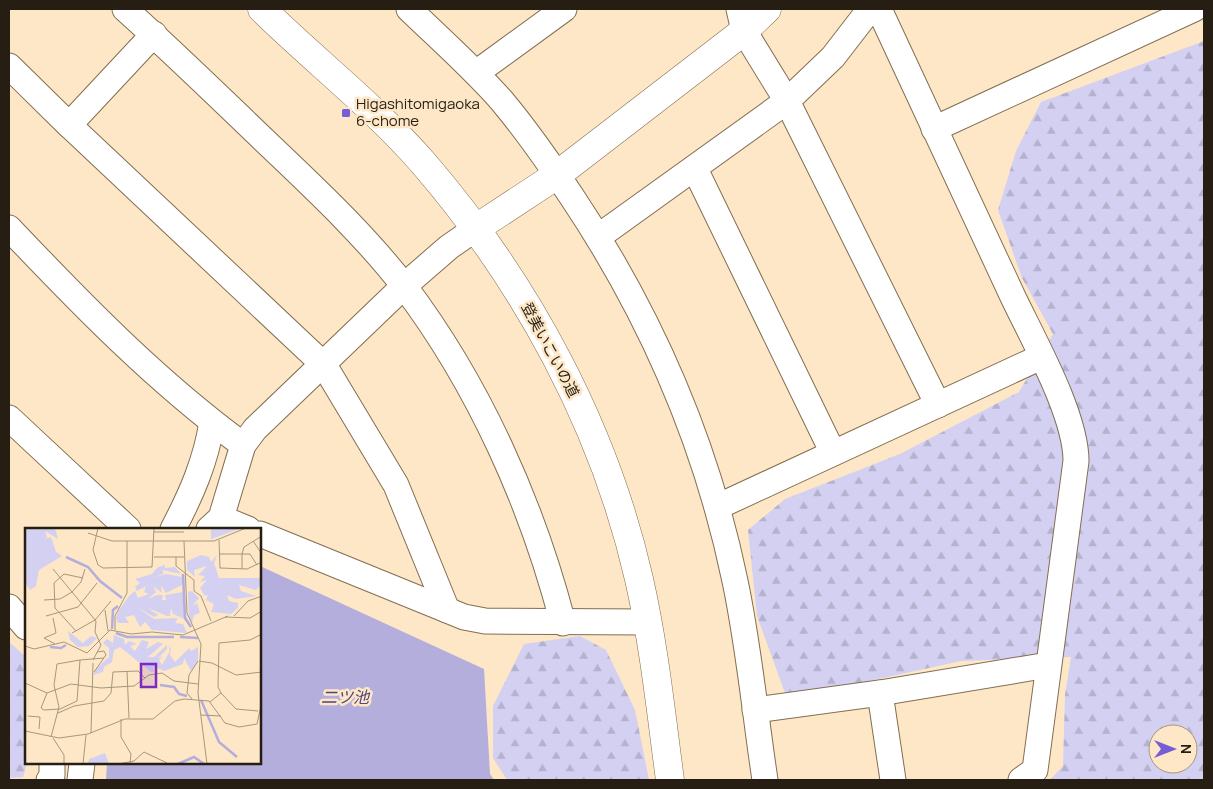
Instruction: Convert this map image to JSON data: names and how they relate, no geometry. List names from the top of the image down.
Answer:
{
  "streets": {
    "street": ["登美いこいの道"]
  },
  "water": ["二ツ池"],
  "places": {
    "transit": ["Higashitomigaoka 6-chome"]
  },
  "north": "right"
}
